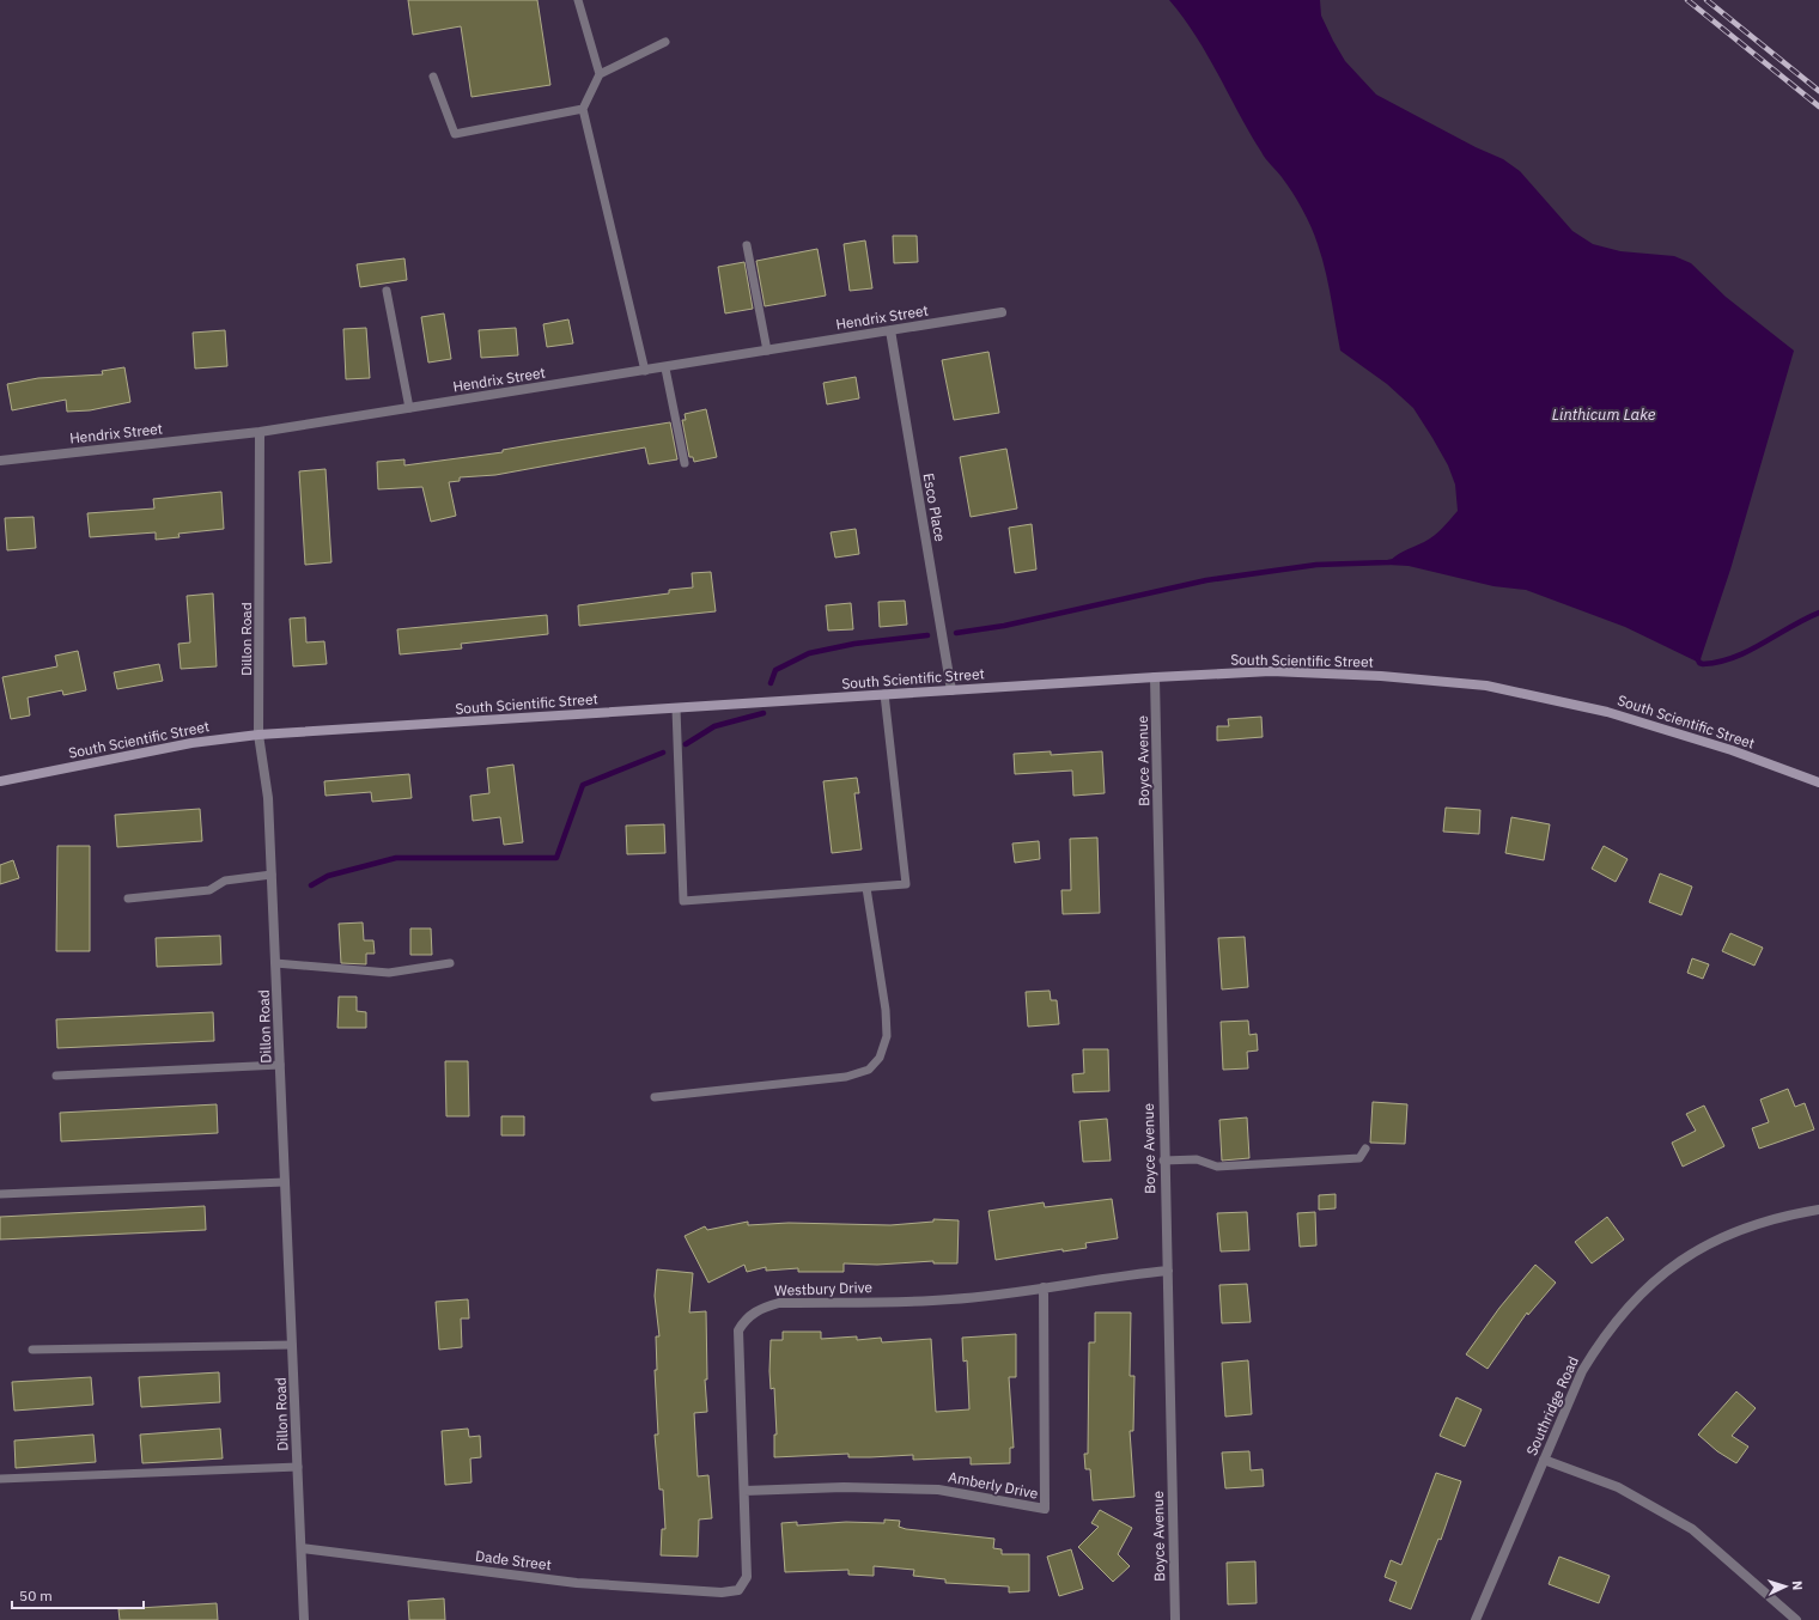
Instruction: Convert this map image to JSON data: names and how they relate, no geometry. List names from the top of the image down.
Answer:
{
  "streets": {
    "street": [
      "Hendrix Street",
      "Esco Place",
      "Dillon Road",
      "South Scientific Street",
      "Boyce Avenue",
      "Westbury Drive",
      "Southridge Road",
      "Amberly Drive",
      "Dade Street"
    ]
  },
  "crossings": [
    ["Hendrix Street", "Esco Place"],
    ["Hendrix Street", "Dillon Road"],
    ["Esco Place", "South Scientific Street"],
    ["Dillon Road", "South Scientific Street"],
    ["Dillon Road", "Dade Street"],
    ["South Scientific Street", "Boyce Avenue"],
    ["Boyce Avenue", "Westbury Drive"],
    ["Westbury Drive", "Amberly Drive"],
    ["Westbury Drive", "Dade Street"]
  ],
  "water": ["Linthicum Lake"],
  "scale_bar": "50 m",
  "north": "right"
}
